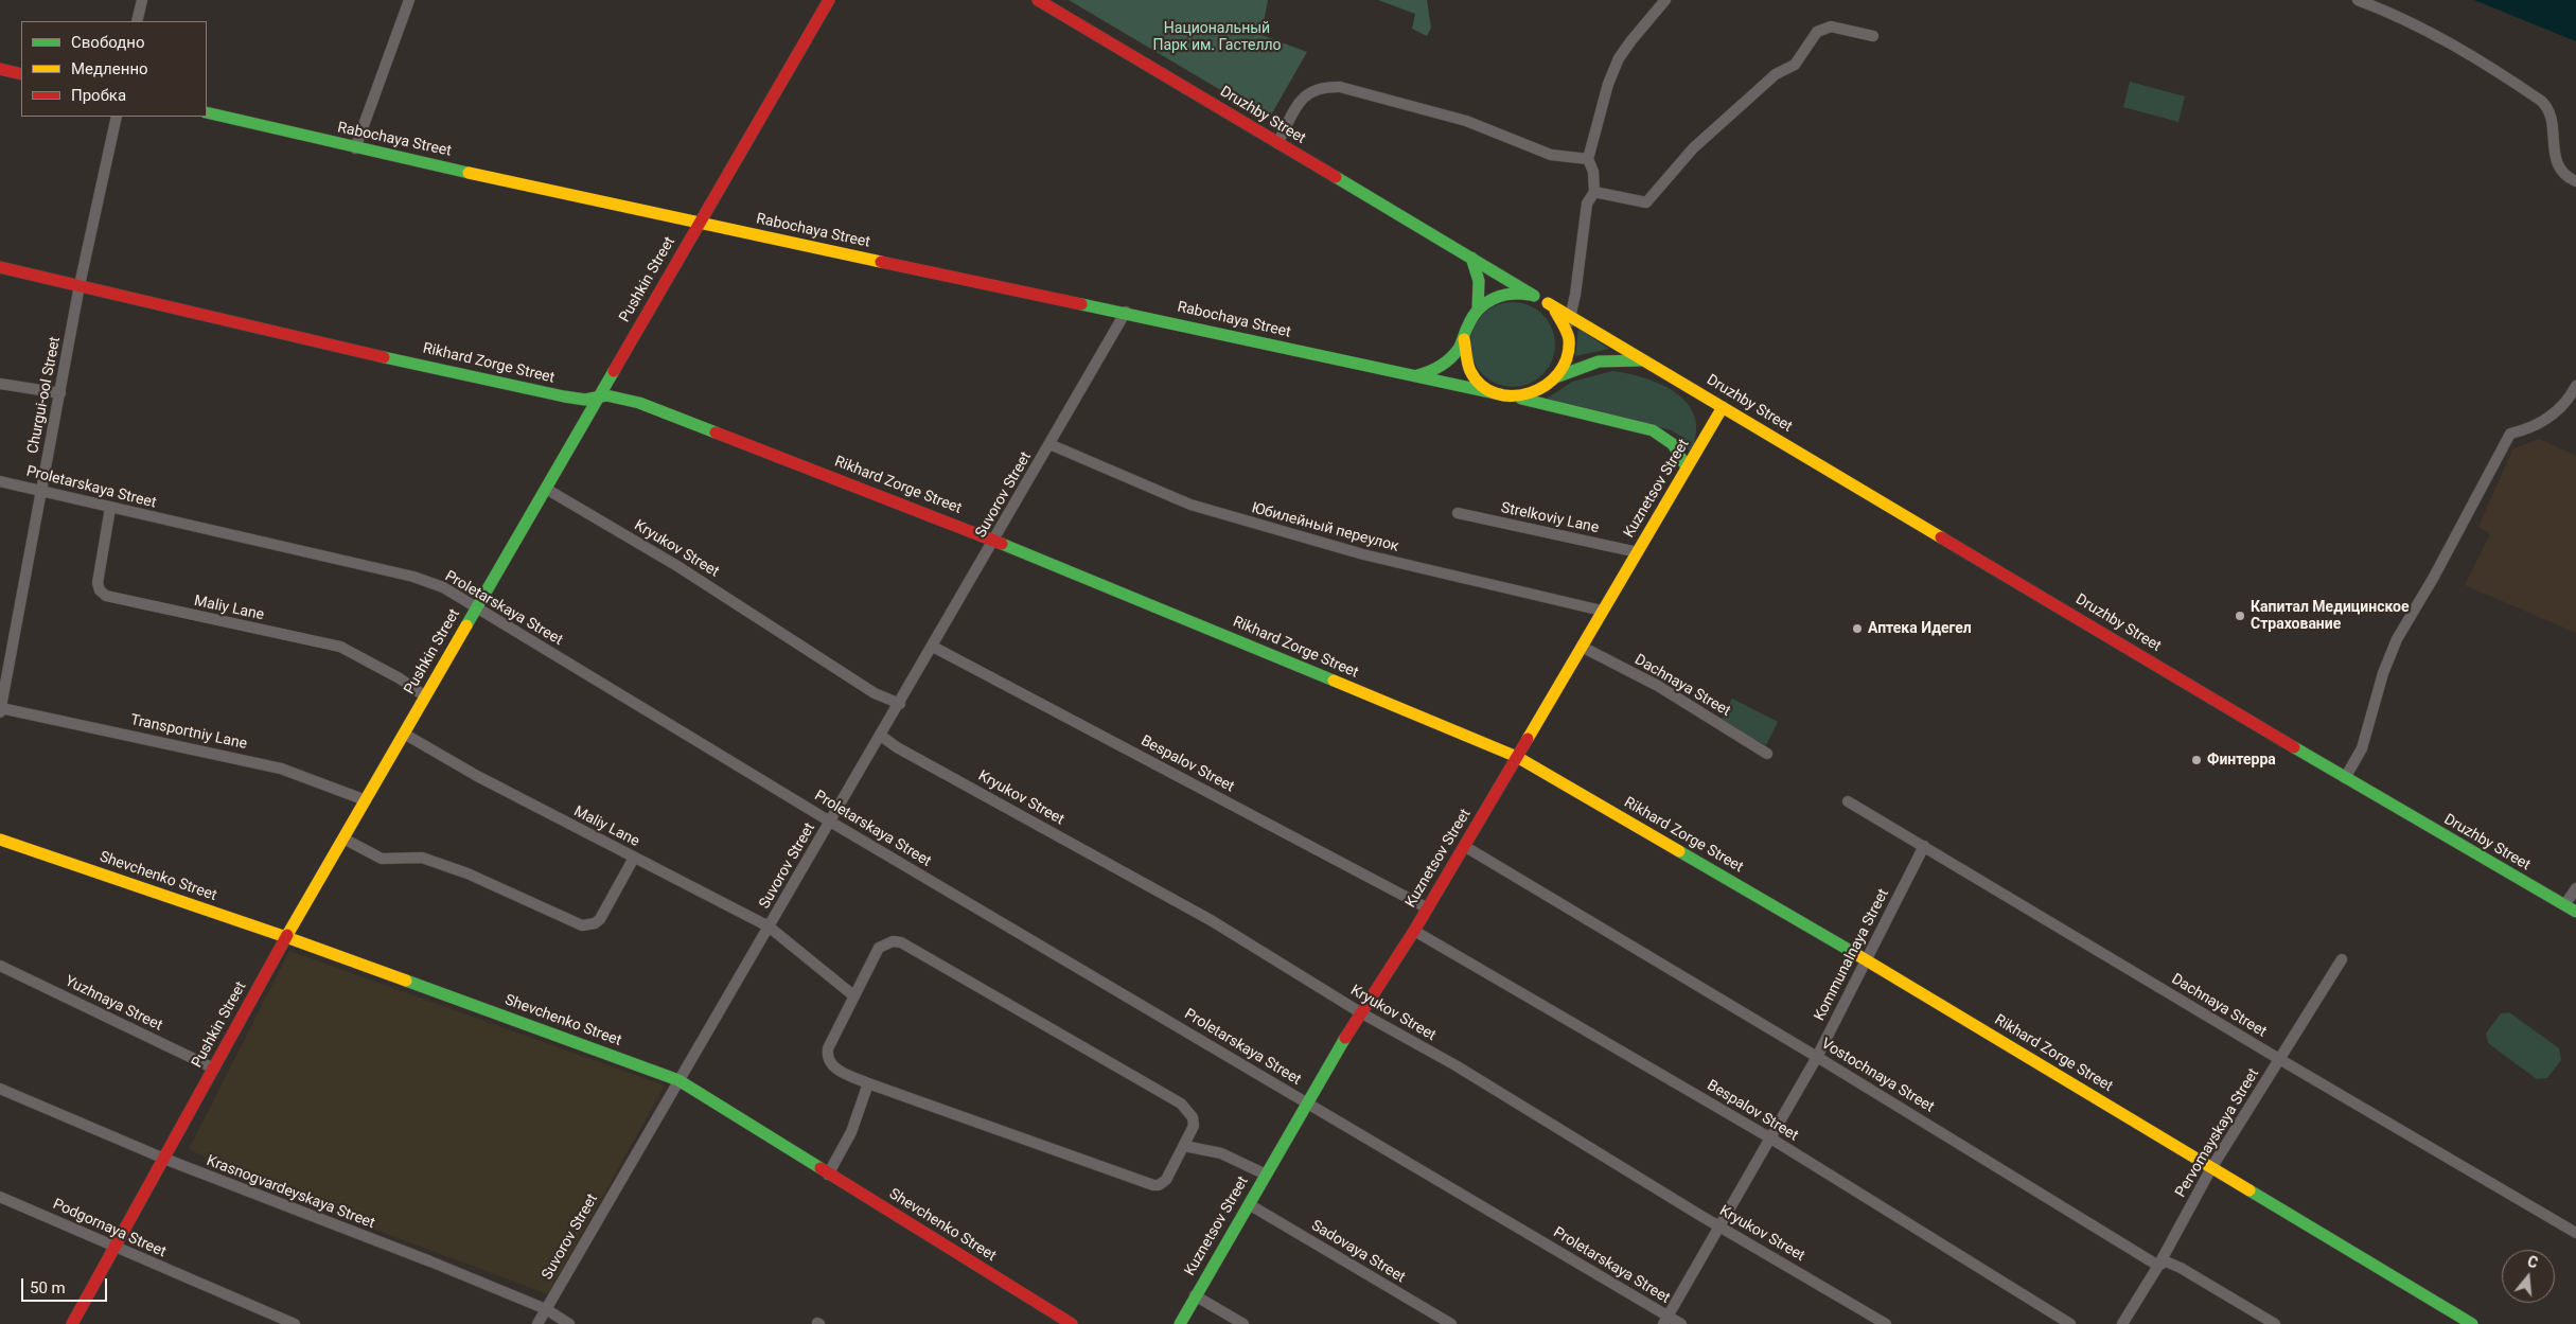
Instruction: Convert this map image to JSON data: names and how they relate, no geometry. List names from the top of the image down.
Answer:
{
  "streets": {
    "street": [
      "Druzhby Street",
      "Rabochaya Street",
      "Pushkin Street",
      "Rikhard Zorge Street",
      "Churgui-ool Street",
      "Proletarskaya Street",
      "Kuznetsov Street",
      "Suvorov Street",
      "Strelkoviy Lane",
      "Юбилейный переулок",
      "Kryukov Street",
      "Maliy Lane",
      "Dachnaya Street",
      "Transportniy Lane",
      "Bespalov Street",
      "Shevchenko Street",
      "Kommunalnaya Street",
      "Yuzhnaya Street",
      "Vostochnaya Street",
      "Pervomayskaya Street",
      "Krasnogvardeyskaya Street",
      "Podgornaya Street",
      "Sadovaya Street"
    ]
  },
  "crossings": [
    ["Druzhby Street", "Rabochaya Street"],
    ["Druzhby Street", "Kuznetsov Street"],
    ["Rabochaya Street", "Pushkin Street"],
    ["Rabochaya Street", "Suvorov Street"],
    ["Pushkin Street", "Rikhard Zorge Street"],
    ["Pushkin Street", "Proletarskaya Street"],
    ["Pushkin Street", "Kryukov Street"],
    ["Pushkin Street", "Maliy Lane"],
    ["Pushkin Street", "Transportniy Lane"],
    ["Pushkin Street", "Shevchenko Street"],
    ["Pushkin Street", "Yuzhnaya Street"],
    ["Pushkin Street", "Krasnogvardeyskaya Street"],
    ["Pushkin Street", "Podgornaya Street"],
    ["Rikhard Zorge Street", "Churgui-ool Street"],
    ["Rikhard Zorge Street", "Kuznetsov Street"],
    ["Rikhard Zorge Street", "Suvorov Street"],
    ["Rikhard Zorge Street", "Kommunalnaya Street"],
    ["Rikhard Zorge Street", "Pervomayskaya Street"],
    ["Churgui-ool Street", "Proletarskaya Street"],
    ["Churgui-ool Street", "Transportniy Lane"],
    ["Proletarskaya Street", "Kuznetsov Street"],
    ["Proletarskaya Street", "Suvorov Street"],
    ["Proletarskaya Street", "Maliy Lane"],
    ["Proletarskaya Street", "Kommunalnaya Street"],
    ["Kuznetsov Street", "Strelkoviy Lane"],
    ["Kuznetsov Street", "Юбилейный переулок"],
    ["Kuznetsov Street", "Kryukov Street"],
    ["Kuznetsov Street", "Dachnaya Street"],
    ["Kuznetsov Street", "Bespalov Street"],
    ["Kuznetsov Street", "Vostochnaya Street"],
    ["Kuznetsov Street", "Sadovaya Street"],
    ["Suvorov Street", "Юбилейный переулок"],
    ["Suvorov Street", "Kryukov Street"],
    ["Suvorov Street", "Maliy Lane"],
    ["Suvorov Street", "Bespalov Street"],
    ["Suvorov Street", "Shevchenko Street"],
    ["Suvorov Street", "Krasnogvardeyskaya Street"],
    ["Kryukov Street", "Kommunalnaya Street"],
    ["Dachnaya Street", "Kommunalnaya Street"],
    ["Dachnaya Street", "Pervomayskaya Street"],
    ["Bespalov Street", "Kommunalnaya Street"],
    ["Kommunalnaya Street", "Vostochnaya Street"],
    ["Vostochnaya Street", "Pervomayskaya Street"]
  ],
  "parks": ["Национальный Парк им. Гастелло"],
  "places": ["Капитал Медицинское Страхование", "Аптека Идегел", "Финтерра"],
  "legend": ["Свободно", "Медленно", "Пробка"],
  "scale_bar": "50 m",
  "north": "top"
}
